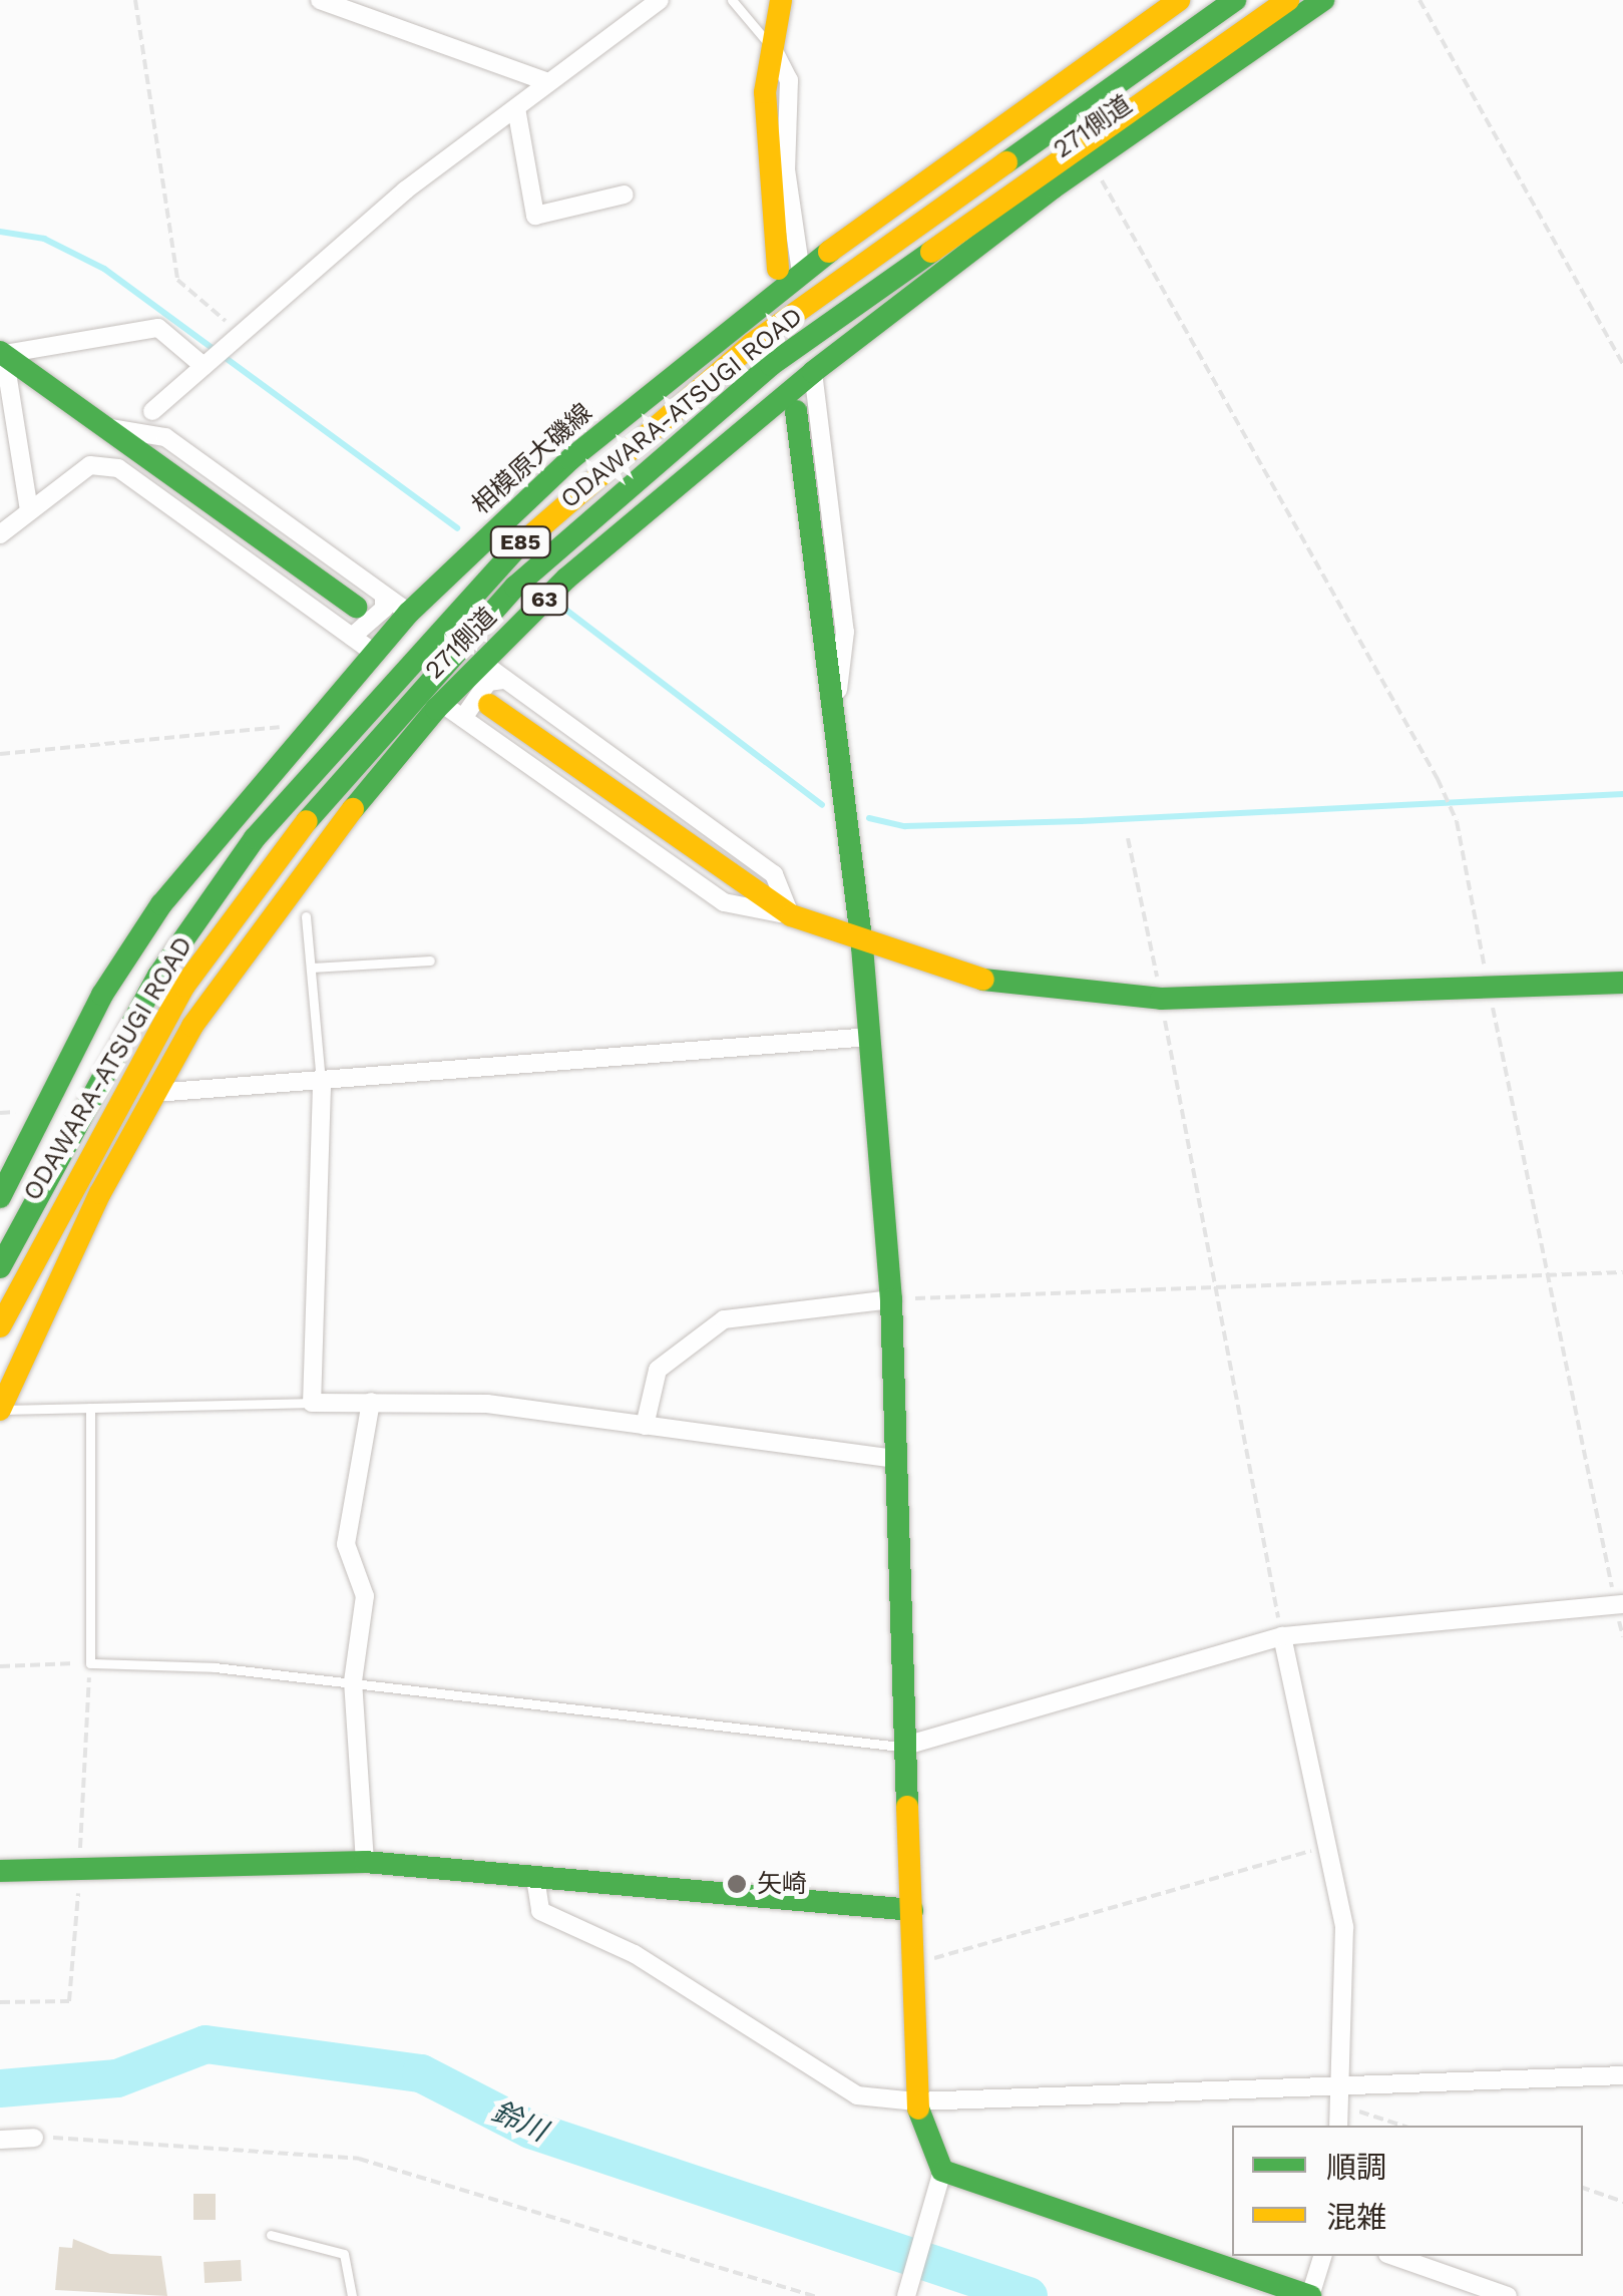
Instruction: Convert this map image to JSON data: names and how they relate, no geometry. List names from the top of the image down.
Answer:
{
  "streets": {
    "main road": [
      "271側道",
      "ODAWARA-ATSUGI ROAD",
      "相模原大磯線",
      "E85",
      "63"
    ]
  },
  "water": ["鈴川"],
  "places": ["矢崎"],
  "legend": ["順調", "混雑"]
}
